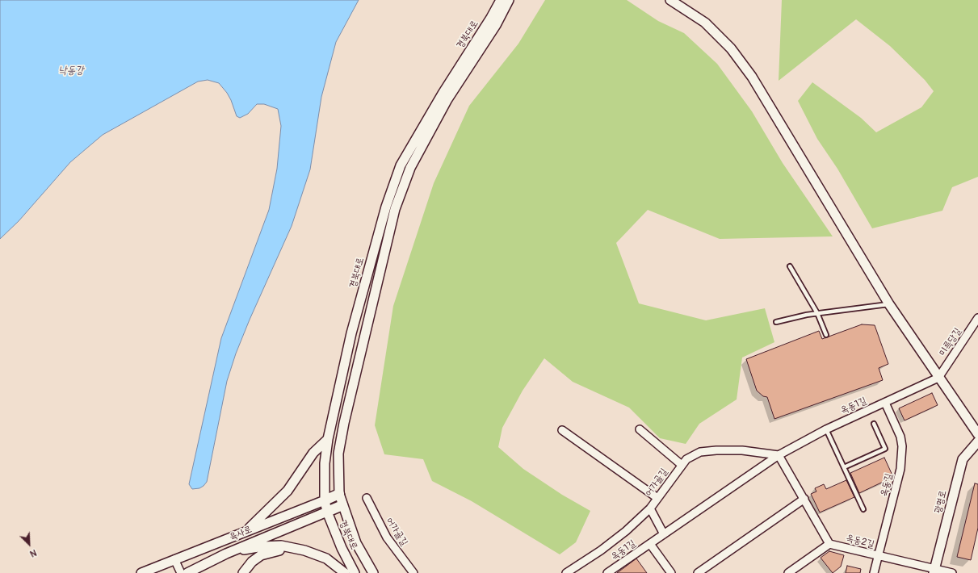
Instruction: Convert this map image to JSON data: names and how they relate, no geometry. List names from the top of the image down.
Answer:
{
  "streets": {
    "main road": ["육사로"],
    "street": [
      "경북대로",
      "미륵당길",
      "옥동1길",
      "어가골길",
      "옥동길",
      "광명로",
      "옥동2길"
    ]
  },
  "crossings": [
    ["경북대로", "육사로"],
    ["미륵당길", "옥동1길"],
    ["옥동1길", "어가골길"],
    ["옥동1길", "옥동길"],
    ["옥동길", "옥동2길"],
    ["광명로", "옥동2길"]
  ],
  "water": ["낙동강"],
  "north": "bottom right"
}
